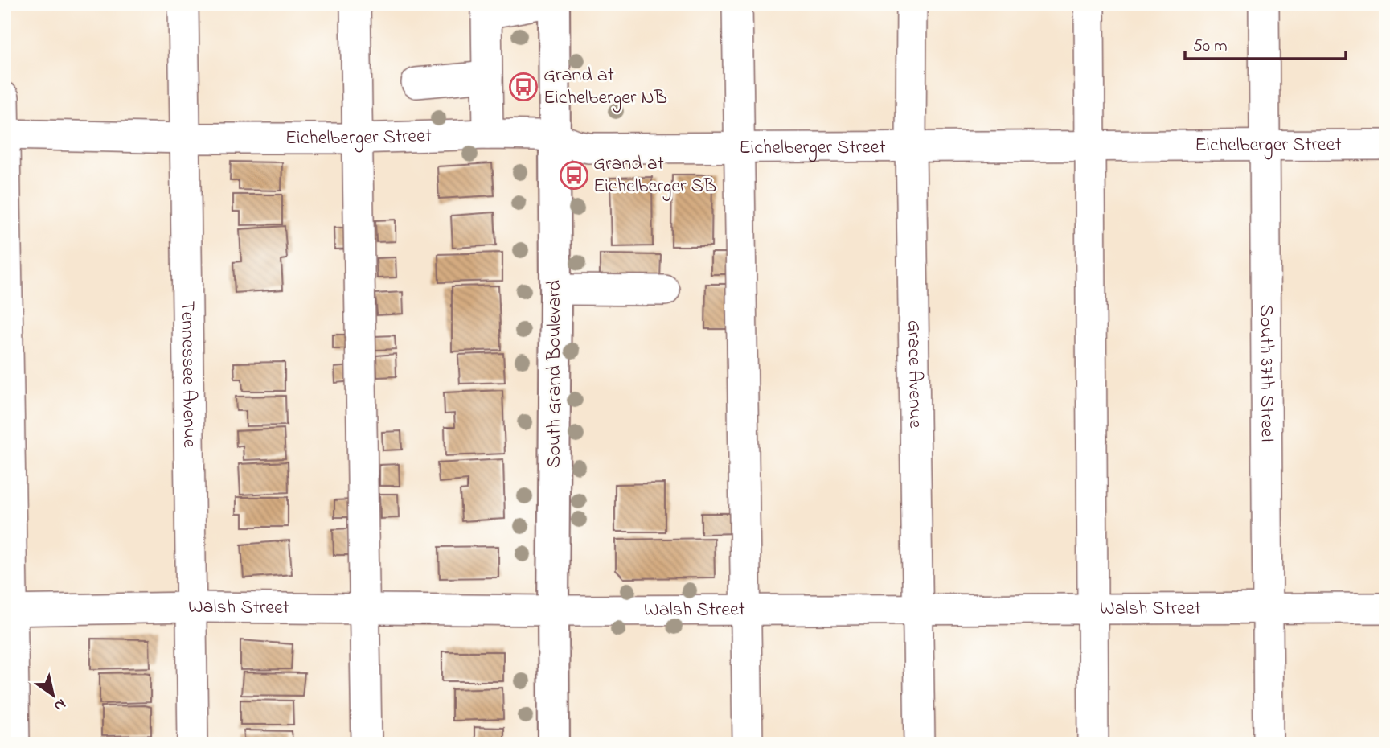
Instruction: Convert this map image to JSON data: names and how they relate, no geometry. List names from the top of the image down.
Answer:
{
  "streets": {
    "main road": ["South Grand Boulevard"],
    "street": [
      "Eichelberger Street",
      "Tennessee Avenue",
      "Grace Avenue",
      "South 37th Street",
      "Walsh Street"
    ]
  },
  "crossings": [
    ["Eichelberger Street", "Tennessee Avenue"],
    ["Eichelberger Street", "South Grand Boulevard"],
    ["Eichelberger Street", "Grace Avenue"],
    ["Eichelberger Street", "South 37th Street"],
    ["Tennessee Avenue", "Walsh Street"],
    ["South Grand Boulevard", "Walsh Street"],
    ["Grace Avenue", "Walsh Street"],
    ["South 37th Street", "Walsh Street"]
  ],
  "places": {
    "bus stop": ["Grand at Eichelberger NB", "Grand at Eichelberger SB"]
  },
  "scale_bar": "50 m",
  "north": "bottom right"
}
